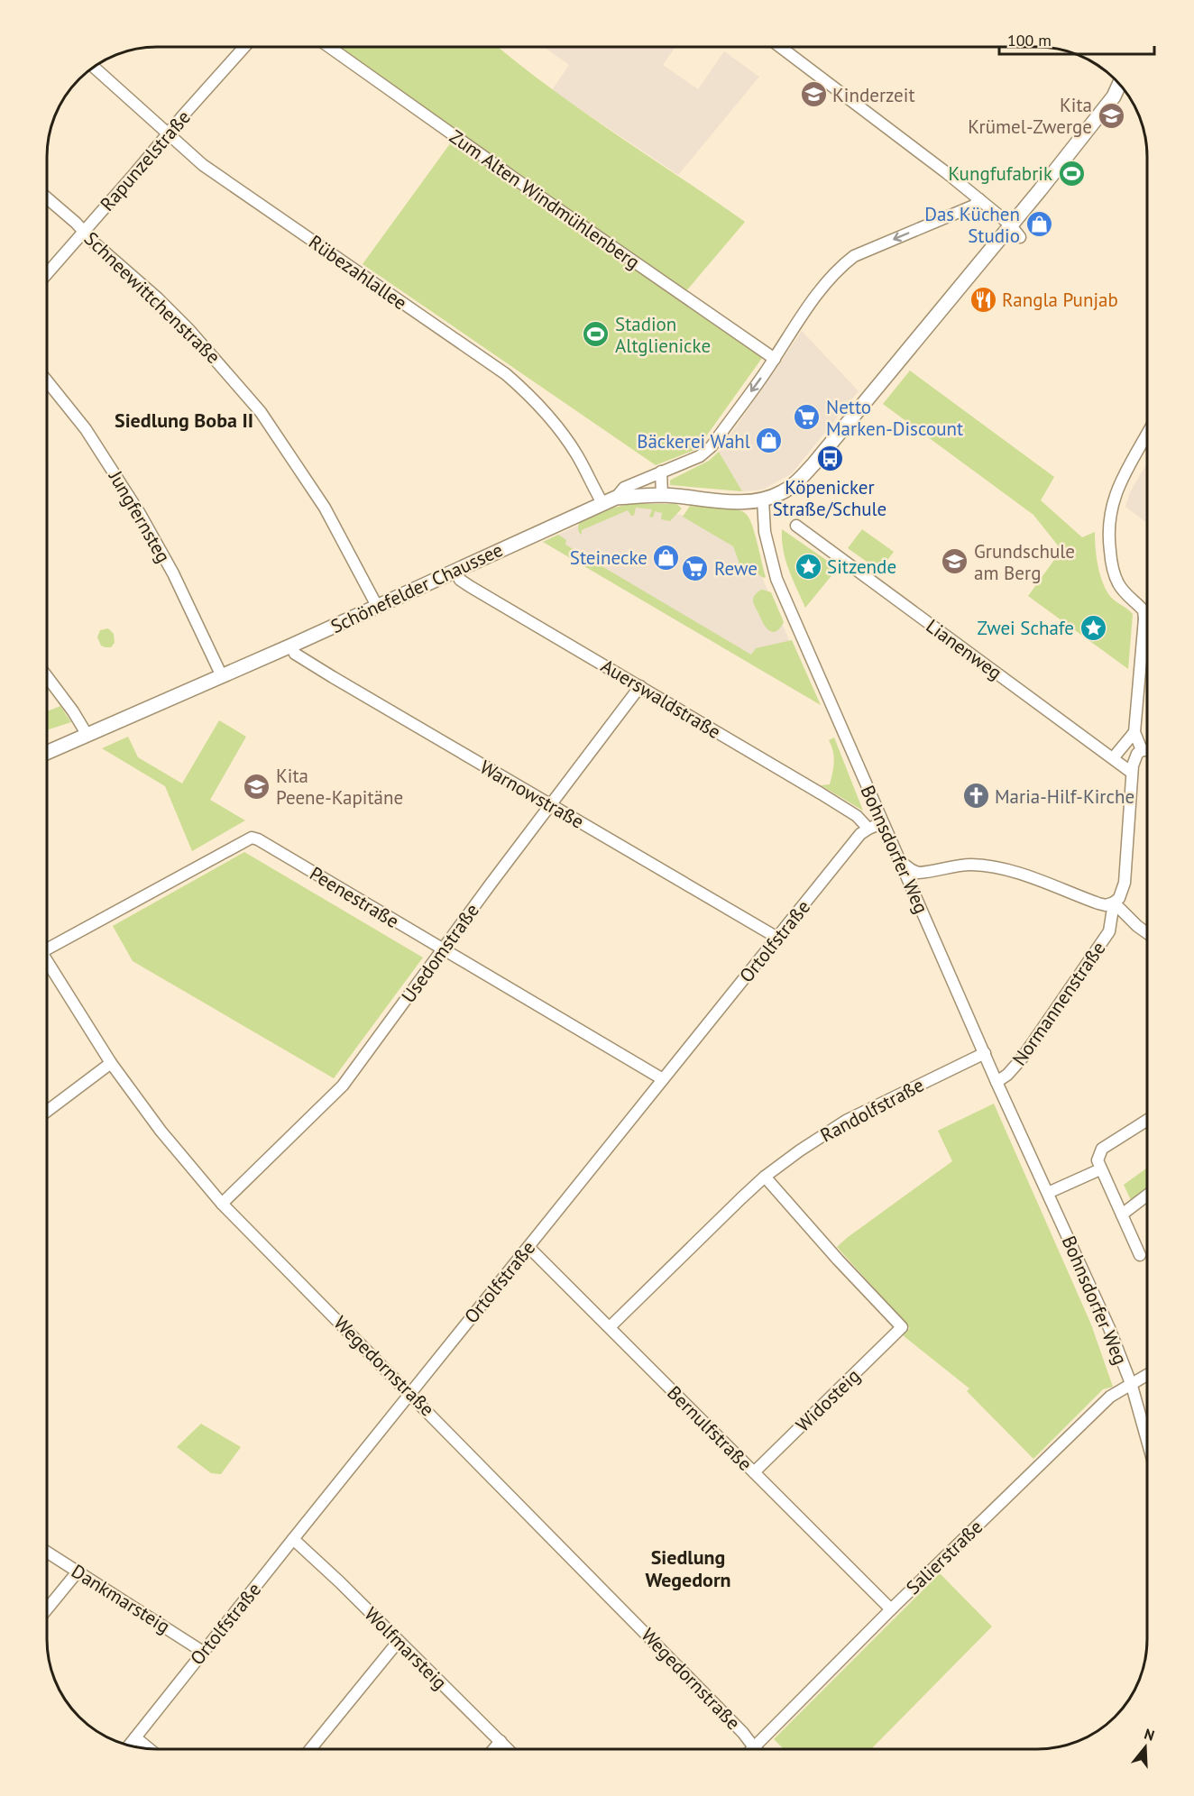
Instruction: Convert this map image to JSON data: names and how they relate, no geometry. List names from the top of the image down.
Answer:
{
  "streets": {
    "main road": ["Schönefelder Chaussee"],
    "street": [
      "Rapunzelstraße",
      "Zum Alten Windmühlenberg",
      "Rübezahlallee",
      "Schneewittchenstraße",
      "Jungfernsteg",
      "Lianenweg",
      "Auerswaldstraße",
      "Warnowstraße",
      "Bohnsdorfer Weg",
      "Peenestraße",
      "Ortolfstraße",
      "Usedomstraße",
      "Normannenstraße",
      "Randolfstraße",
      "Wegedornstraße",
      "Widosteig",
      "Bernulfstraße",
      "Salierstraße",
      "Dankmarsteig",
      "Wolfmarsteig"
    ]
  },
  "crossings": [
    ["Rapunzelstraße", "Rübezahlallee"],
    ["Rapunzelstraße", "Schneewittchenstraße"],
    ["Rübezahlallee", "Schönefelder Chaussee"],
    ["Schneewittchenstraße", "Schönefelder Chaussee"],
    ["Jungfernsteg", "Schönefelder Chaussee"],
    ["Schönefelder Chaussee", "Auerswaldstraße"],
    ["Schönefelder Chaussee", "Warnowstraße"],
    ["Schönefelder Chaussee", "Bohnsdorfer Weg"],
    ["Lianenweg", "Normannenstraße"],
    ["Auerswaldstraße", "Ortolfstraße"],
    ["Auerswaldstraße", "Usedomstraße"],
    ["Warnowstraße", "Ortolfstraße"],
    ["Warnowstraße", "Usedomstraße"],
    ["Bohnsdorfer Weg", "Ortolfstraße"],
    ["Bohnsdorfer Weg", "Normannenstraße"],
    ["Bohnsdorfer Weg", "Randolfstraße"],
    ["Bohnsdorfer Weg", "Salierstraße"],
    ["Peenestraße", "Ortolfstraße"],
    ["Peenestraße", "Usedomstraße"],
    ["Ortolfstraße", "Wegedornstraße"],
    ["Ortolfstraße", "Bernulfstraße"],
    ["Ortolfstraße", "Dankmarsteig"],
    ["Ortolfstraße", "Wolfmarsteig"],
    ["Usedomstraße", "Wegedornstraße"],
    ["Randolfstraße", "Widosteig"],
    ["Randolfstraße", "Bernulfstraße"],
    ["Wegedornstraße", "Salierstraße"],
    ["Widosteig", "Bernulfstraße"],
    ["Bernulfstraße", "Salierstraße"]
  ],
  "districts": ["Siedlung Boba II", "Siedlung Wegedorn"],
  "places": {
    "school or university": [
      "Kinderzeit",
      "Kita Krümel-Zwerge",
      "Grundschule am Berg",
      "Kita Peene-Kapitäne"
    ],
    "sports": ["Kungfufabrik", "Stadion Altglienicke"],
    "shop": ["Das Küchen Studio", "Bäckerei Wahl", "Steinecke"],
    "restaurant": ["Rangla Punjab"],
    "supermarket": ["Netto Marken-Discount", "Rewe"],
    "bus stop": ["Köpenicker Straße/Schule"],
    "place": ["Sitzende", "Zwei Schafe"],
    "church": ["Maria-Hilf-Kirche"]
  },
  "scale_bar": "100 m",
  "north": "top"
}
